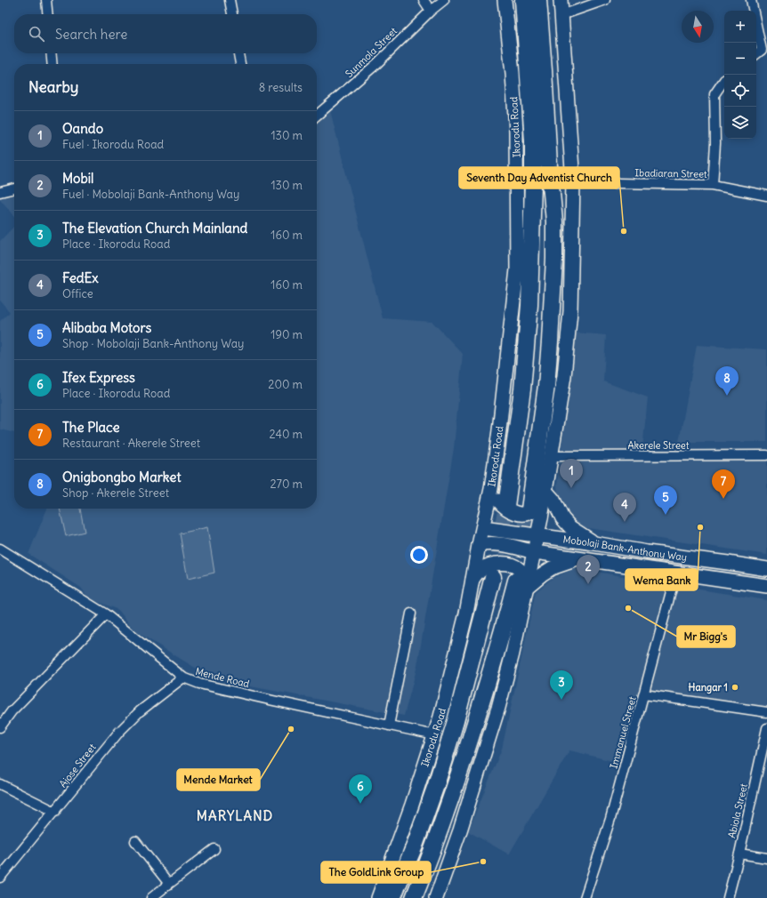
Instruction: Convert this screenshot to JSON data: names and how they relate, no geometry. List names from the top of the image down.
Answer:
{
  "streets": {
    "highway": ["Ikorodu Road"],
    "main road": ["Mobolaji Bank-Anthony Way"],
    "street": [
      "Sunmola Street",
      "Ibadiaran Street",
      "Akerele Street",
      "Mende Road",
      "Immanuel Street",
      "Ajose Street",
      "Abiola Street"
    ]
  },
  "crossings": [
    ["Ikorodu Road", "Mobolaji Bank-Anthony Way"],
    ["Ikorodu Road", "Mende Road"],
    ["Mobolaji Bank-Anthony Way", "Immanuel Street"],
    ["Mende Road", "Ajose Street"]
  ],
  "districts": ["MARYLAND"],
  "places": [
    "Seventh Day Adventist Church",
    "Wema Bank",
    "Mr Bigg's",
    "Hangar 1",
    "Mende Market",
    "The GoldLink Group"
  ],
  "north": "bottom",
  "page": {
    "map_buttons": ["+", "−"],
    "search": "Search here",
    "heading": ["Nearby", "8 results"],
    "list": [
      {
        "mark": "1",
        "name": "Oando",
        "note": "Fuel · Ikorodu Road",
        "value": "130 m"
      },
      {
        "mark": "2",
        "name": "Mobil",
        "note": "Fuel · Mobolaji Bank-Anthony Way",
        "value": "130 m"
      },
      {
        "mark": "3",
        "name": "The Elevation Church Mainland",
        "note": "Place · Ikorodu Road",
        "value": "160 m"
      },
      {
        "mark": "4",
        "name": "FedEx",
        "note": "Office",
        "value": "160 m"
      },
      {
        "mark": "5",
        "name": "Alibaba Motors",
        "note": "Shop · Mobolaji Bank-Anthony Way",
        "value": "190 m"
      },
      {
        "mark": "6",
        "name": "Ifex Express",
        "note": "Place · Ikorodu Road",
        "value": "200 m"
      },
      {
        "mark": "7",
        "name": "The Place",
        "note": "Restaurant · Akerele Street",
        "value": "240 m"
      },
      {
        "mark": "8",
        "name": "Onigbongbo Market",
        "note": "Shop · Akerele Street",
        "value": "270 m"
      }
    ],
    "pins": [
      "8",
      "1",
      "7",
      "5",
      "4",
      "2",
      "3",
      "6"
    ]
  }
}
